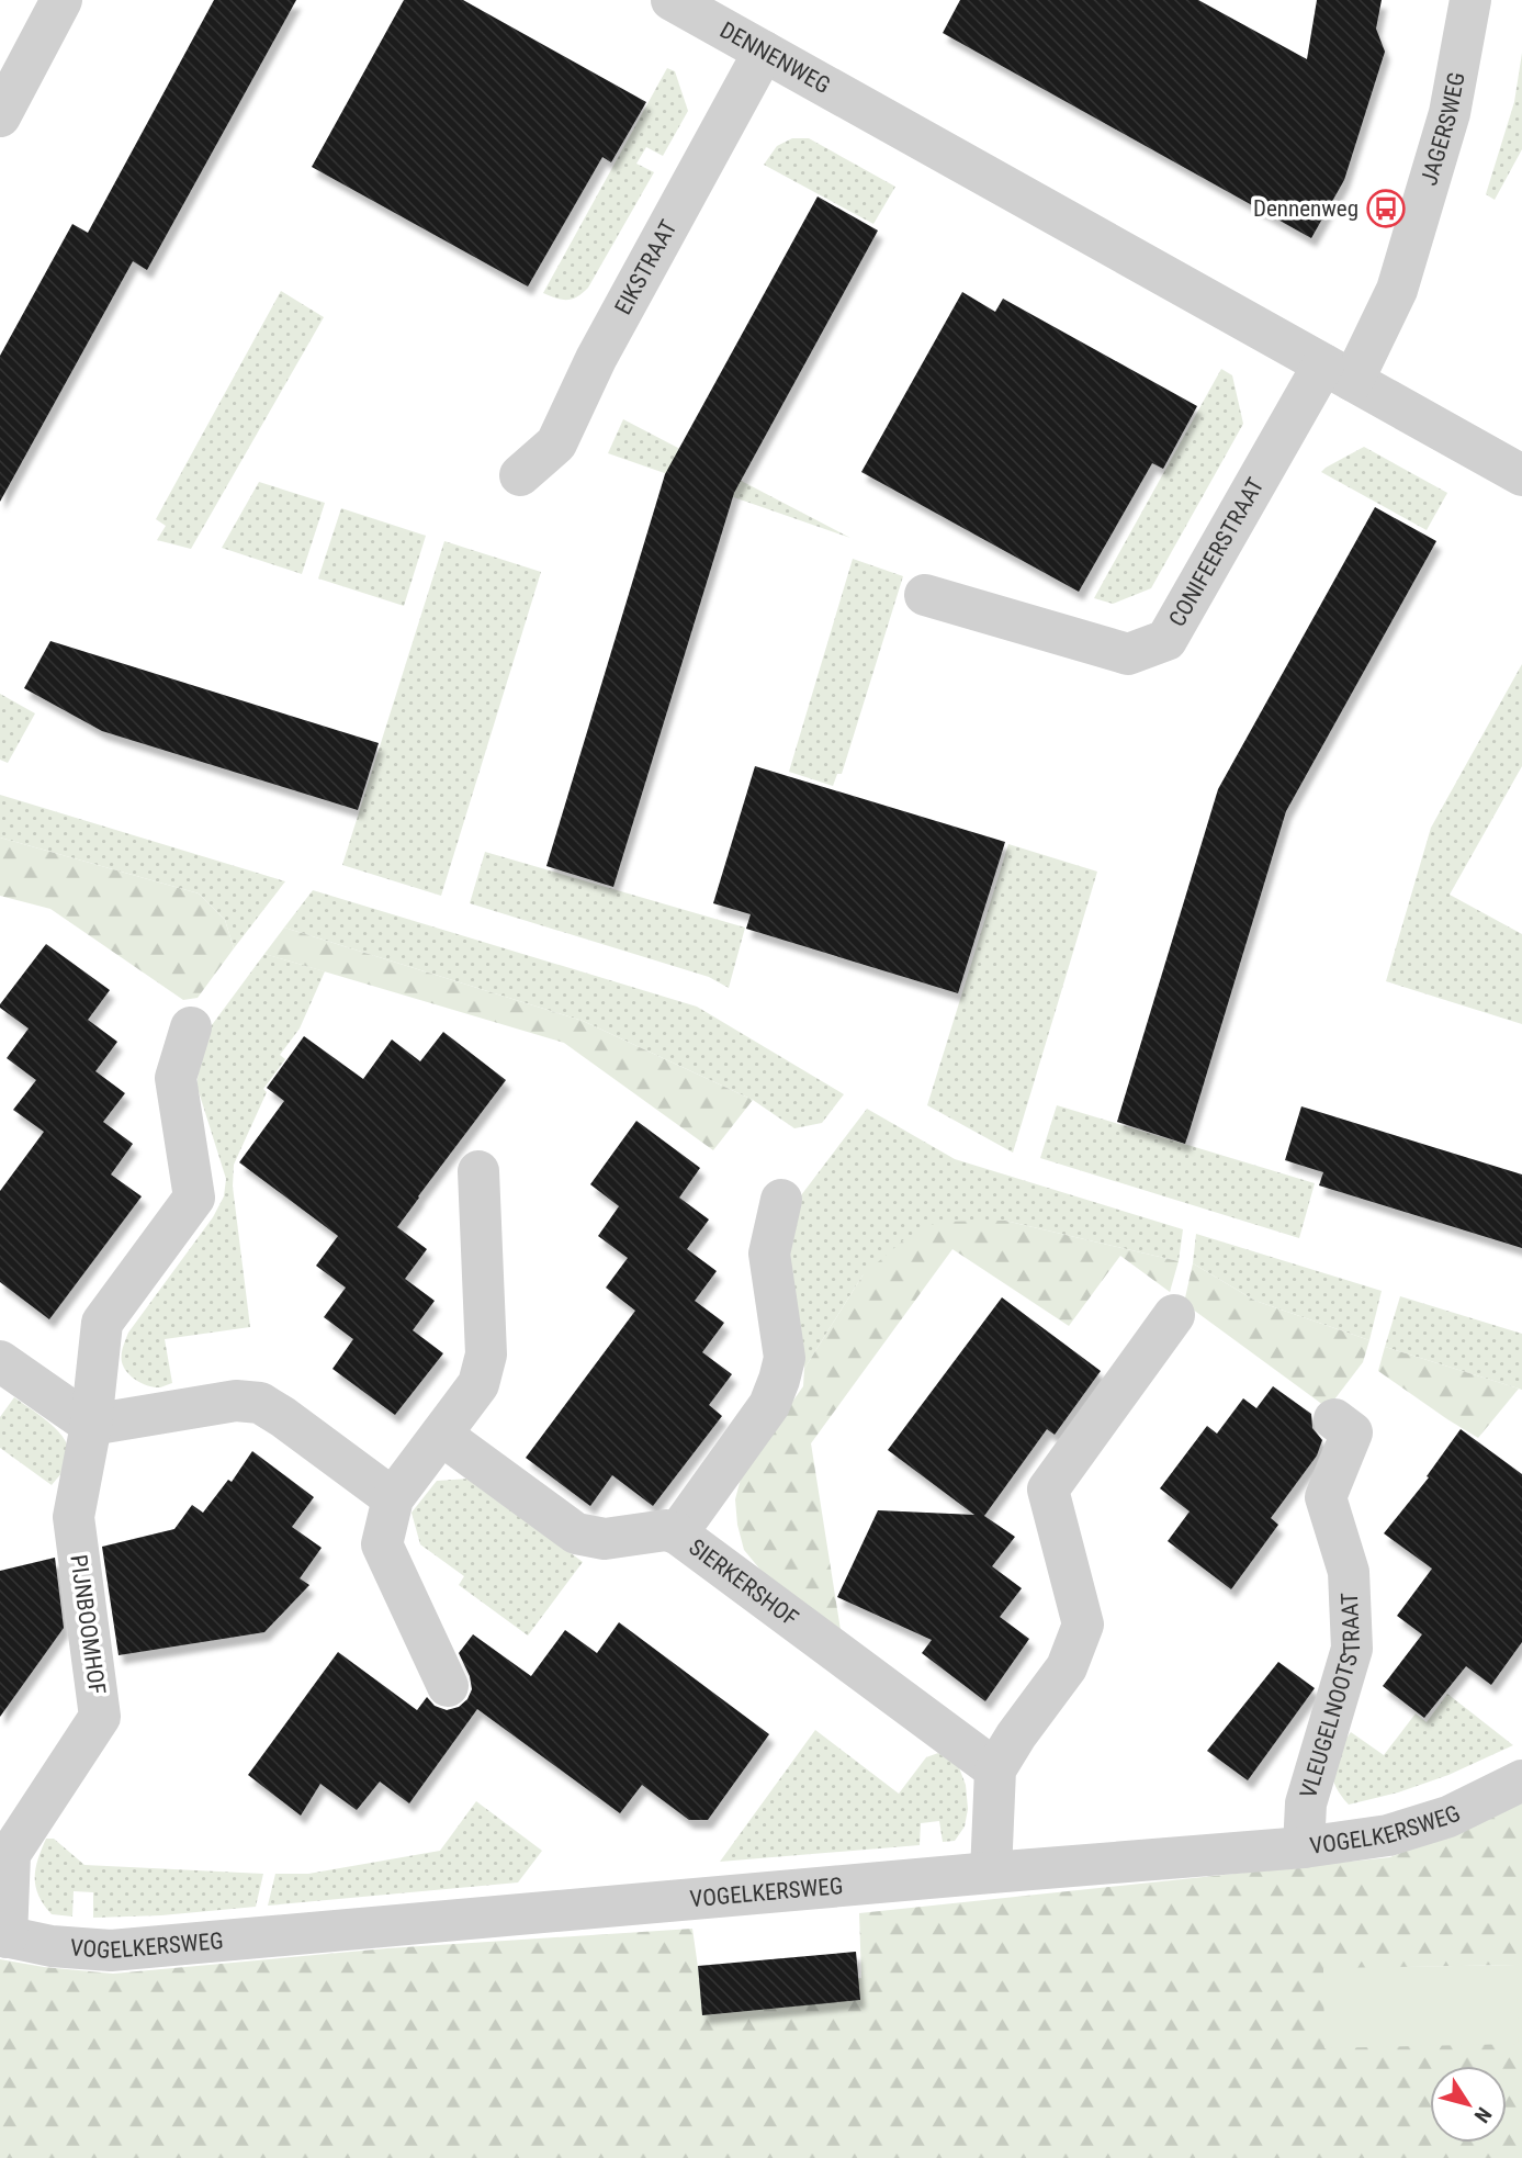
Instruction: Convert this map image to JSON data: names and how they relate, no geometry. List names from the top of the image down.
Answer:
{
  "streets": {
    "street": [
      "DENNENWEG",
      "JAGERSWEG",
      "EIKSTRAAT",
      "CONIFEERSTRAAT",
      "SIERKERSHOF",
      "PIJNBOOMHOF",
      "VLEUGELNOOTSTRAAT",
      "VOGELKERSWEG"
    ]
  },
  "crossings": [
    ["DENNENWEG", "JAGERSWEG"],
    ["DENNENWEG", "EIKSTRAAT"],
    ["DENNENWEG", "CONIFEERSTRAAT"],
    ["JAGERSWEG", "CONIFEERSTRAAT"],
    ["PIJNBOOMHOF", "VOGELKERSWEG"],
    ["VLEUGELNOOTSTRAAT", "VOGELKERSWEG"]
  ],
  "places": {
    "bus stop": ["Dennenweg"]
  },
  "north": "bottom right"
}
